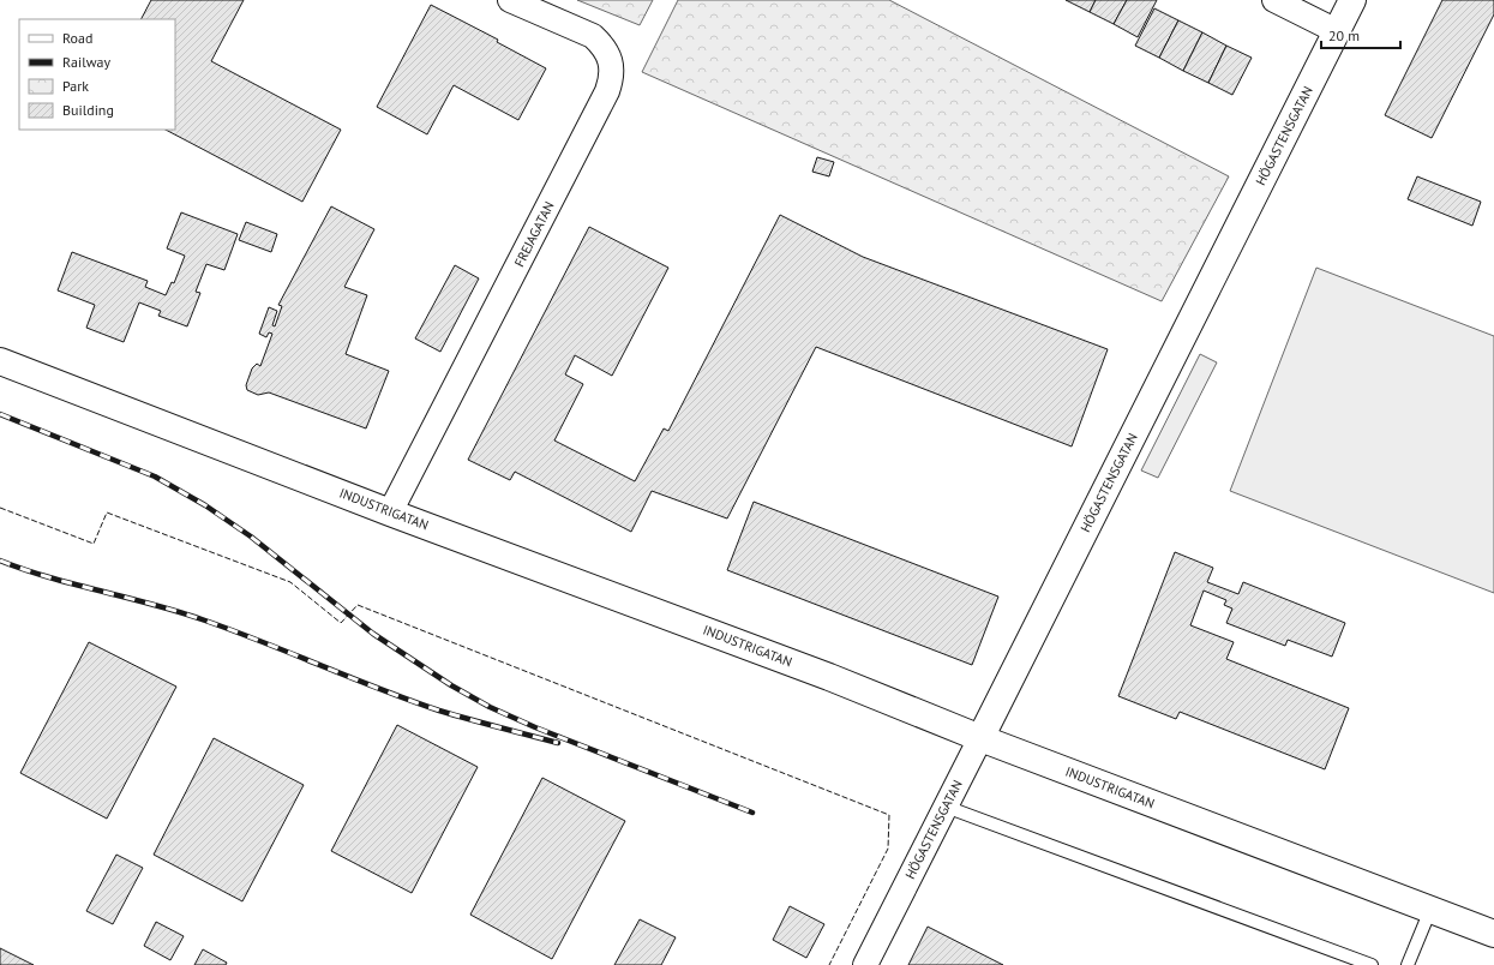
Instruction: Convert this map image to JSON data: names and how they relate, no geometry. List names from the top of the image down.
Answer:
{
  "streets": {
    "street": ["HÖGASTENSGATAN", "FREJAGATAN", "INDUSTRIGATAN"]
  },
  "crossings": [
    ["HÖGASTENSGATAN", "INDUSTRIGATAN"],
    ["FREJAGATAN", "INDUSTRIGATAN"]
  ],
  "legend": [
    "Road",
    "Railway",
    "Park",
    "Building"
  ],
  "scale_bar": "20 m"
}
